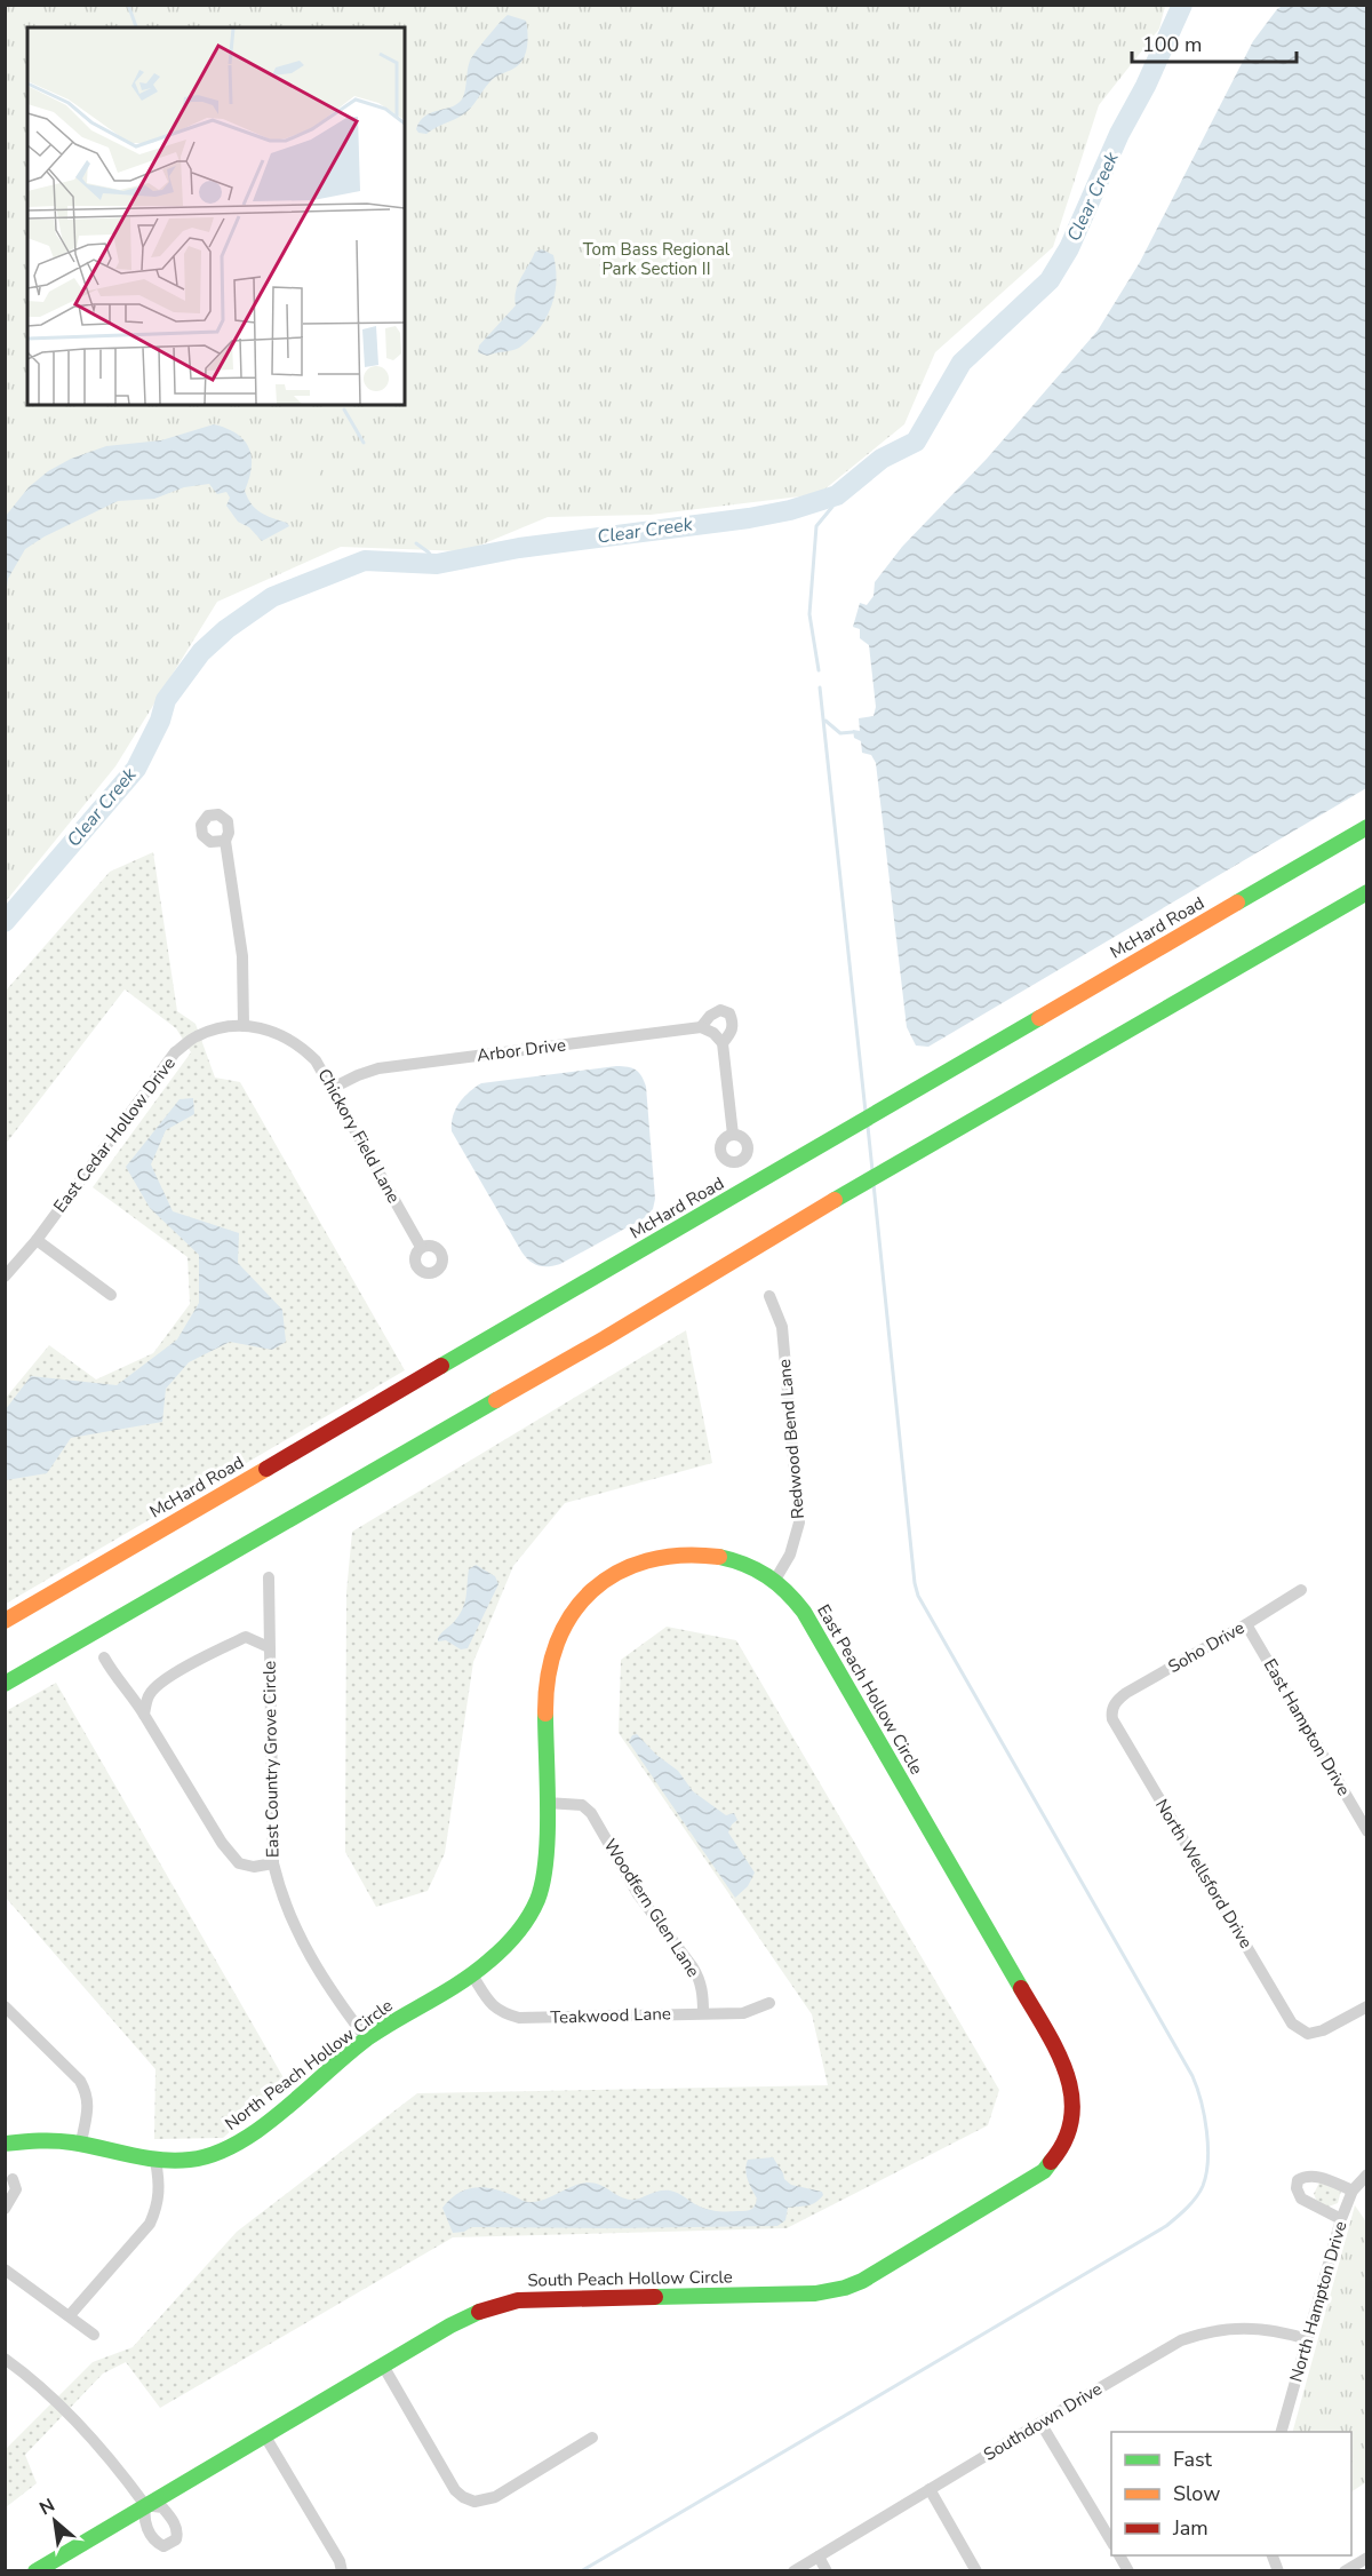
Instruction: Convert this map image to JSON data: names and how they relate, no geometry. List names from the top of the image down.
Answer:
{
  "streets": {
    "main road": [
      "McHard Road",
      "East Peach Hollow Circle",
      "North Peach Hollow Circle",
      "South Peach Hollow Circle"
    ],
    "street": [
      "Arbor Drive",
      "East Cedar Hollow Drive",
      "Chickory Field Lane",
      "Redwood Bend Lane",
      "Soho Drive",
      "East Hampton Drive",
      "East Country Grove Circle",
      "North Wellsford Drive",
      "Woodfern Glen Lane",
      "Teakwood Lane",
      "North Hampton Drive",
      "Southdown Drive"
    ]
  },
  "crossings": [
    ["Arbor Drive", "Chickory Field Lane"],
    ["East Cedar Hollow Drive", "Chickory Field Lane"],
    ["Redwood Bend Lane", "East Peach Hollow Circle"],
    ["Soho Drive", "East Hampton Drive"],
    ["Soho Drive", "North Wellsford Drive"],
    ["East Peach Hollow Circle", "Woodfern Glen Lane"],
    ["East Peach Hollow Circle", "North Peach Hollow Circle"],
    ["East Peach Hollow Circle", "South Peach Hollow Circle"],
    ["East Country Grove Circle", "North Peach Hollow Circle"],
    ["Woodfern Glen Lane", "Teakwood Lane"],
    ["Woodfern Glen Lane", "North Peach Hollow Circle"],
    ["Teakwood Lane", "North Peach Hollow Circle"],
    ["North Hampton Drive", "Southdown Drive"]
  ],
  "water": ["Clear Creek"],
  "parks": ["Tom Bass Regional Park Section II"],
  "legend": ["Fast", "Slow", "Jam"],
  "scale_bar": "100 m",
  "north": "top left"
}
